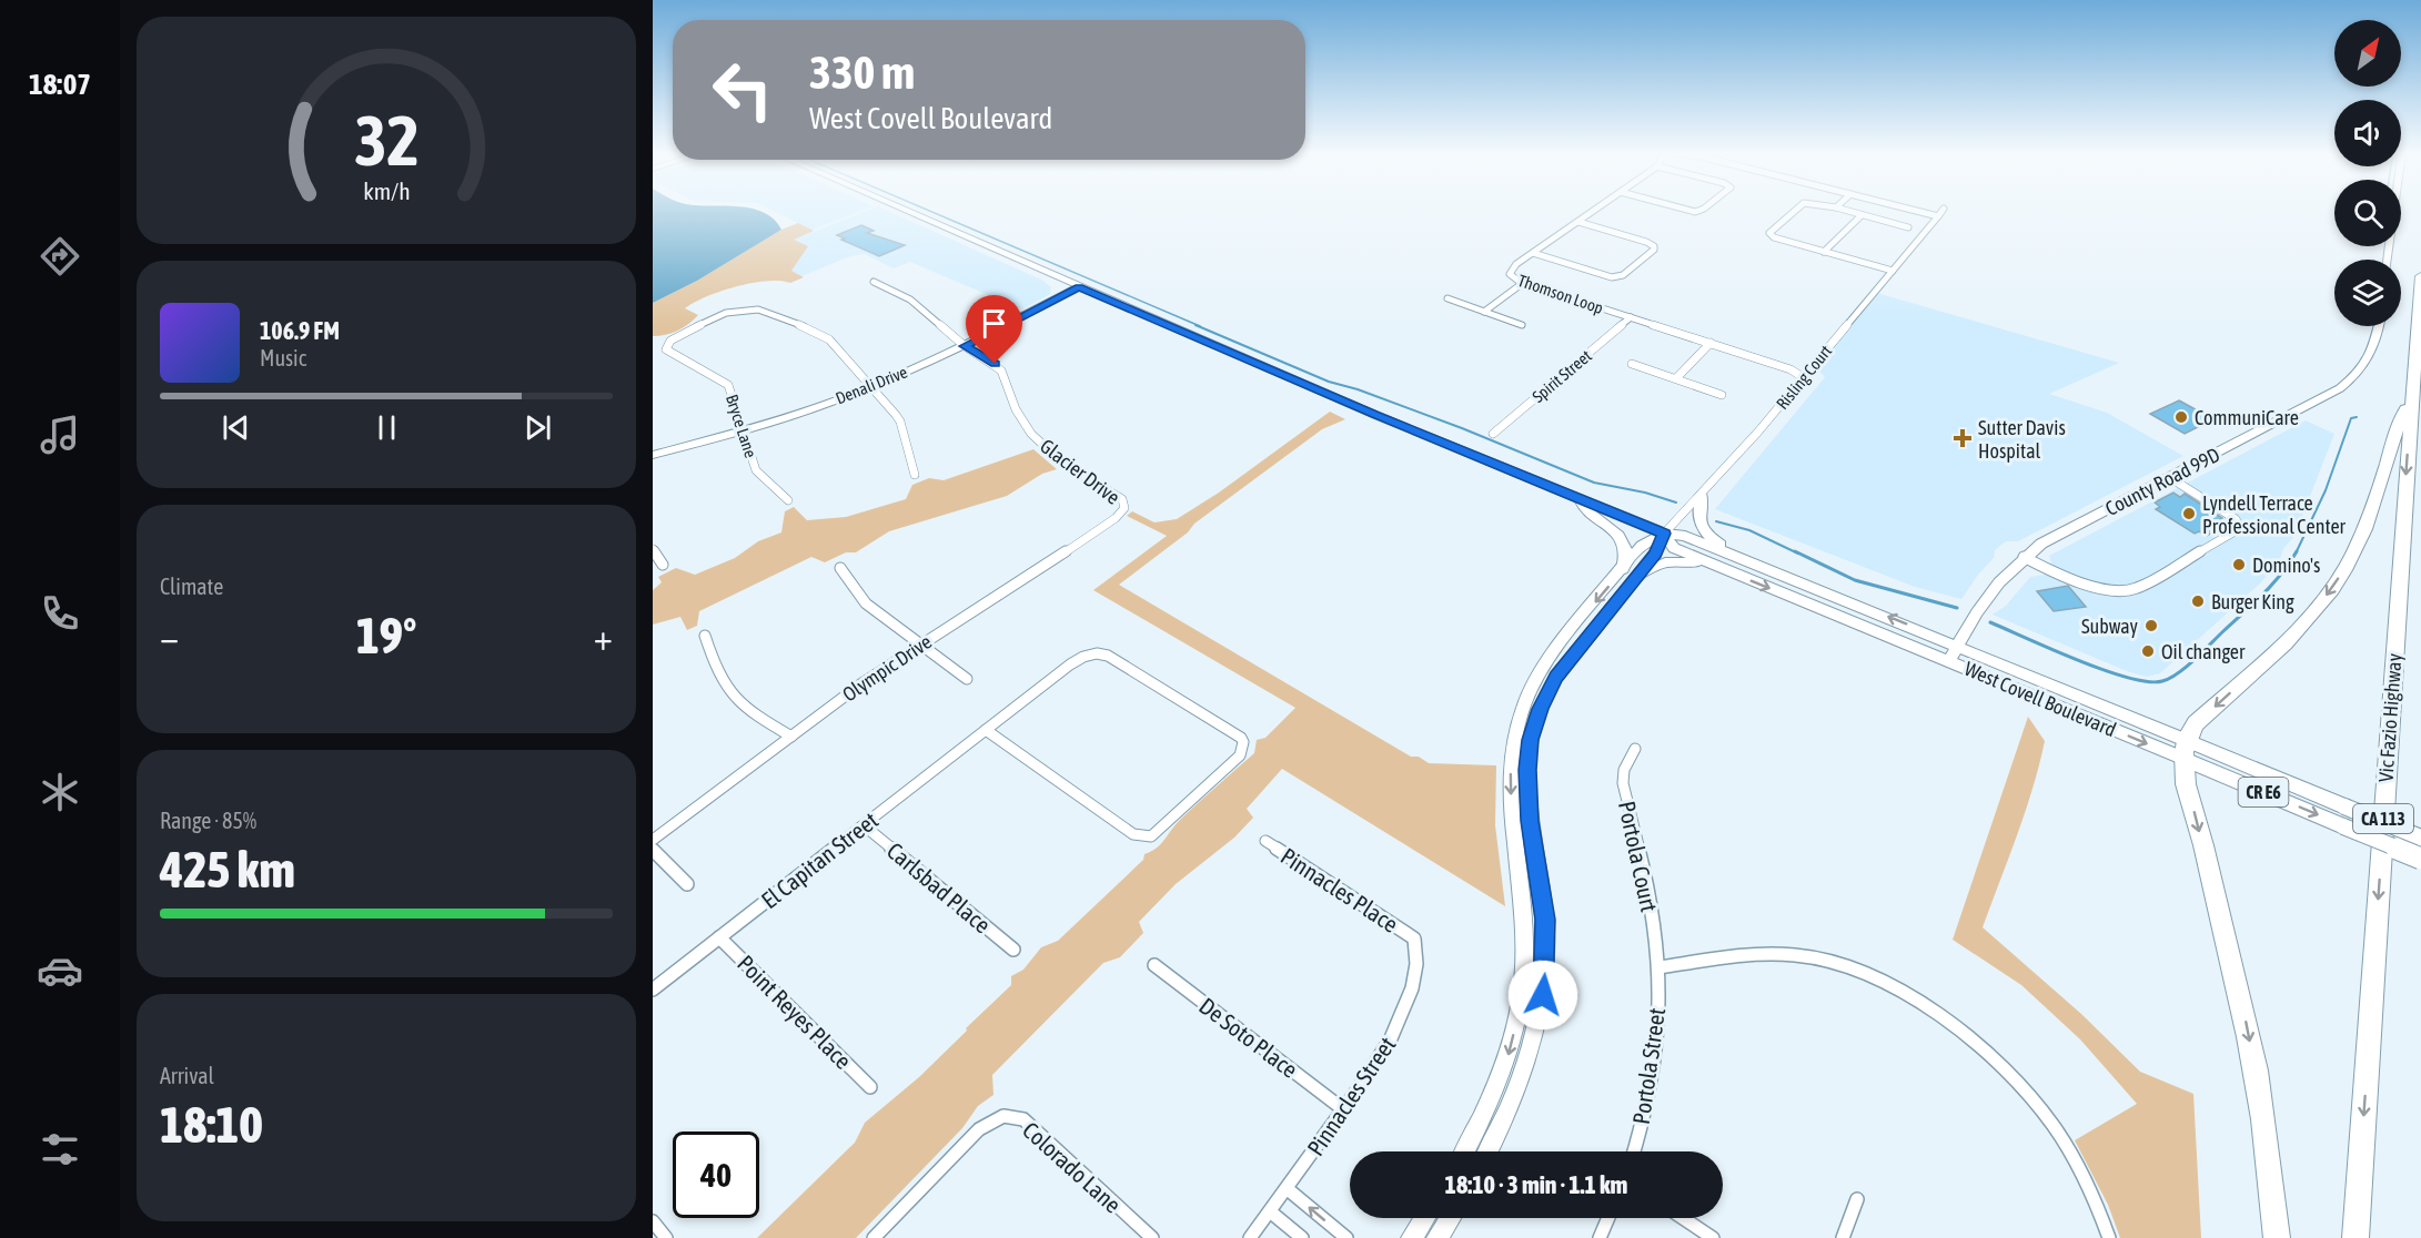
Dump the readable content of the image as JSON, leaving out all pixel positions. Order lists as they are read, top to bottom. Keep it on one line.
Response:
{"streets":{"highway":["Vic Fazio Highway","CA 113"],"main road":["West Covell Boulevard","CR E6"],"street":["Thomson Loop","Spirit Street","Risling Court","Denali Drive","Bryce Lane","Glacier Drive","County Road 99D","Olympic Drive","Portola Court","El Capitan Street","Carlsbad Place","Pinnacles Place","Point Reyes Place","De Soto Place","Portola Street","Pinnacles Street","Colorado Lane"]},"crossings":[["Thomson Loop","Spirit Street"],["Thomson Loop","Risling Court"],["Risling Court","West Covell Boulevard"],["Denali Drive","Bryce Lane"],["Denali Drive","Glacier Drive"],["Denali Drive","West Covell Boulevard"],["Glacier Drive","Olympic Drive"],["County Road 99D","West Covell Boulevard"],["Portola Court","Portola Street"],["El Capitan Street","Carlsbad Place"],["El Capitan Street","Point Reyes Place"],["Pinnacles Place","Pinnacles Street"],["De Soto Place","Pinnacles Street"]],"places":{"other":["CommuniCare","Lyndell Terrace Professional Center","Domino's","Burger King","Subway","Oil changer"],"health":["Sutter Davis Hospital"]},"north":"top right","page":{"tabs":"18:07","turn":["330 m","West Covell Boulevard"],"song":["106.9 FM","Music"],"tile":["Climate",["Range · 85%","425 km"],["Arrival","18:10"]],"heat":["−","19°","+"],"limit":"40","trip":"18:10 · 3 min · 1.1 km","gauge":["32","km/h"]}}
